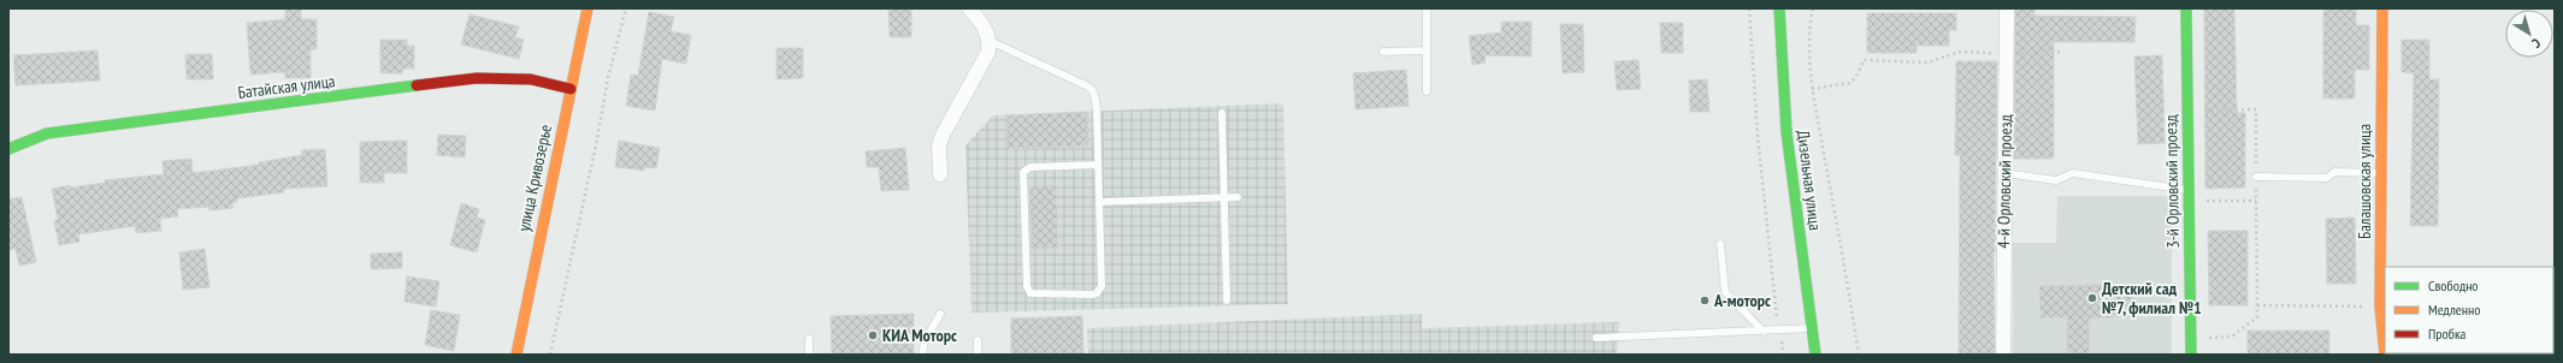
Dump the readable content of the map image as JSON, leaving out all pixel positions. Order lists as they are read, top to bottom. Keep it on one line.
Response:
{"streets":{"street":["Батайская улица","улица Кривозерье","Дизельная улица","4-й Орловский проезд","3-й Орловский проезд","Балашовская улица"]},"crossings":[["Батайская улица","улица Кривозерье"]],"places":["Детский сад №7, филиал №1","А-моторс","КИА Моторс"],"legend":["Свободно","Медленно","Пробка"],"north":"bottom right"}
